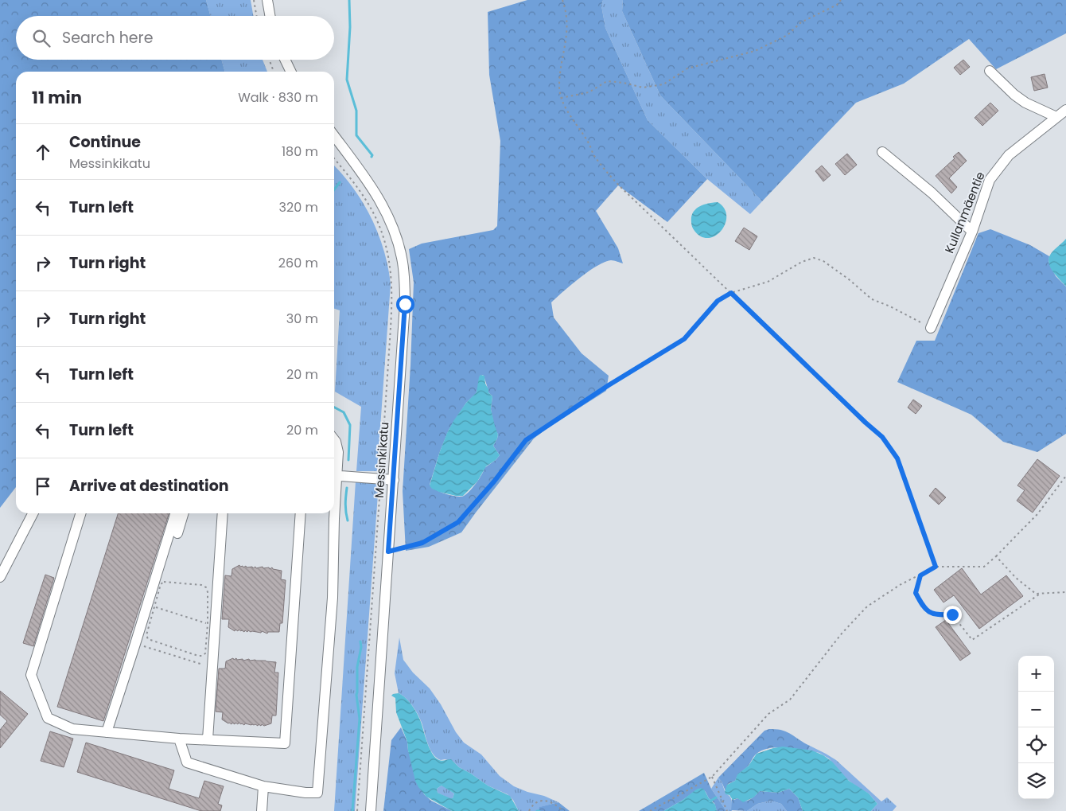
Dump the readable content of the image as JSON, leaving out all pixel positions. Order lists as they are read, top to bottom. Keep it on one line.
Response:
{"streets":{"street":["Kullanmäentie","Messinkikatu"]},"page":{"search":"Search here","heading":["11 min","Walk · 830 m"],"list":[["Continue","Messinkikatu","180 m"],["Turn left","320 m"],["Turn right","260 m"],["Turn right","30 m"],["Turn left","20 m"],["Turn left","20 m"],"Arrive at destination"],"map_buttons":["+","−"]}}
